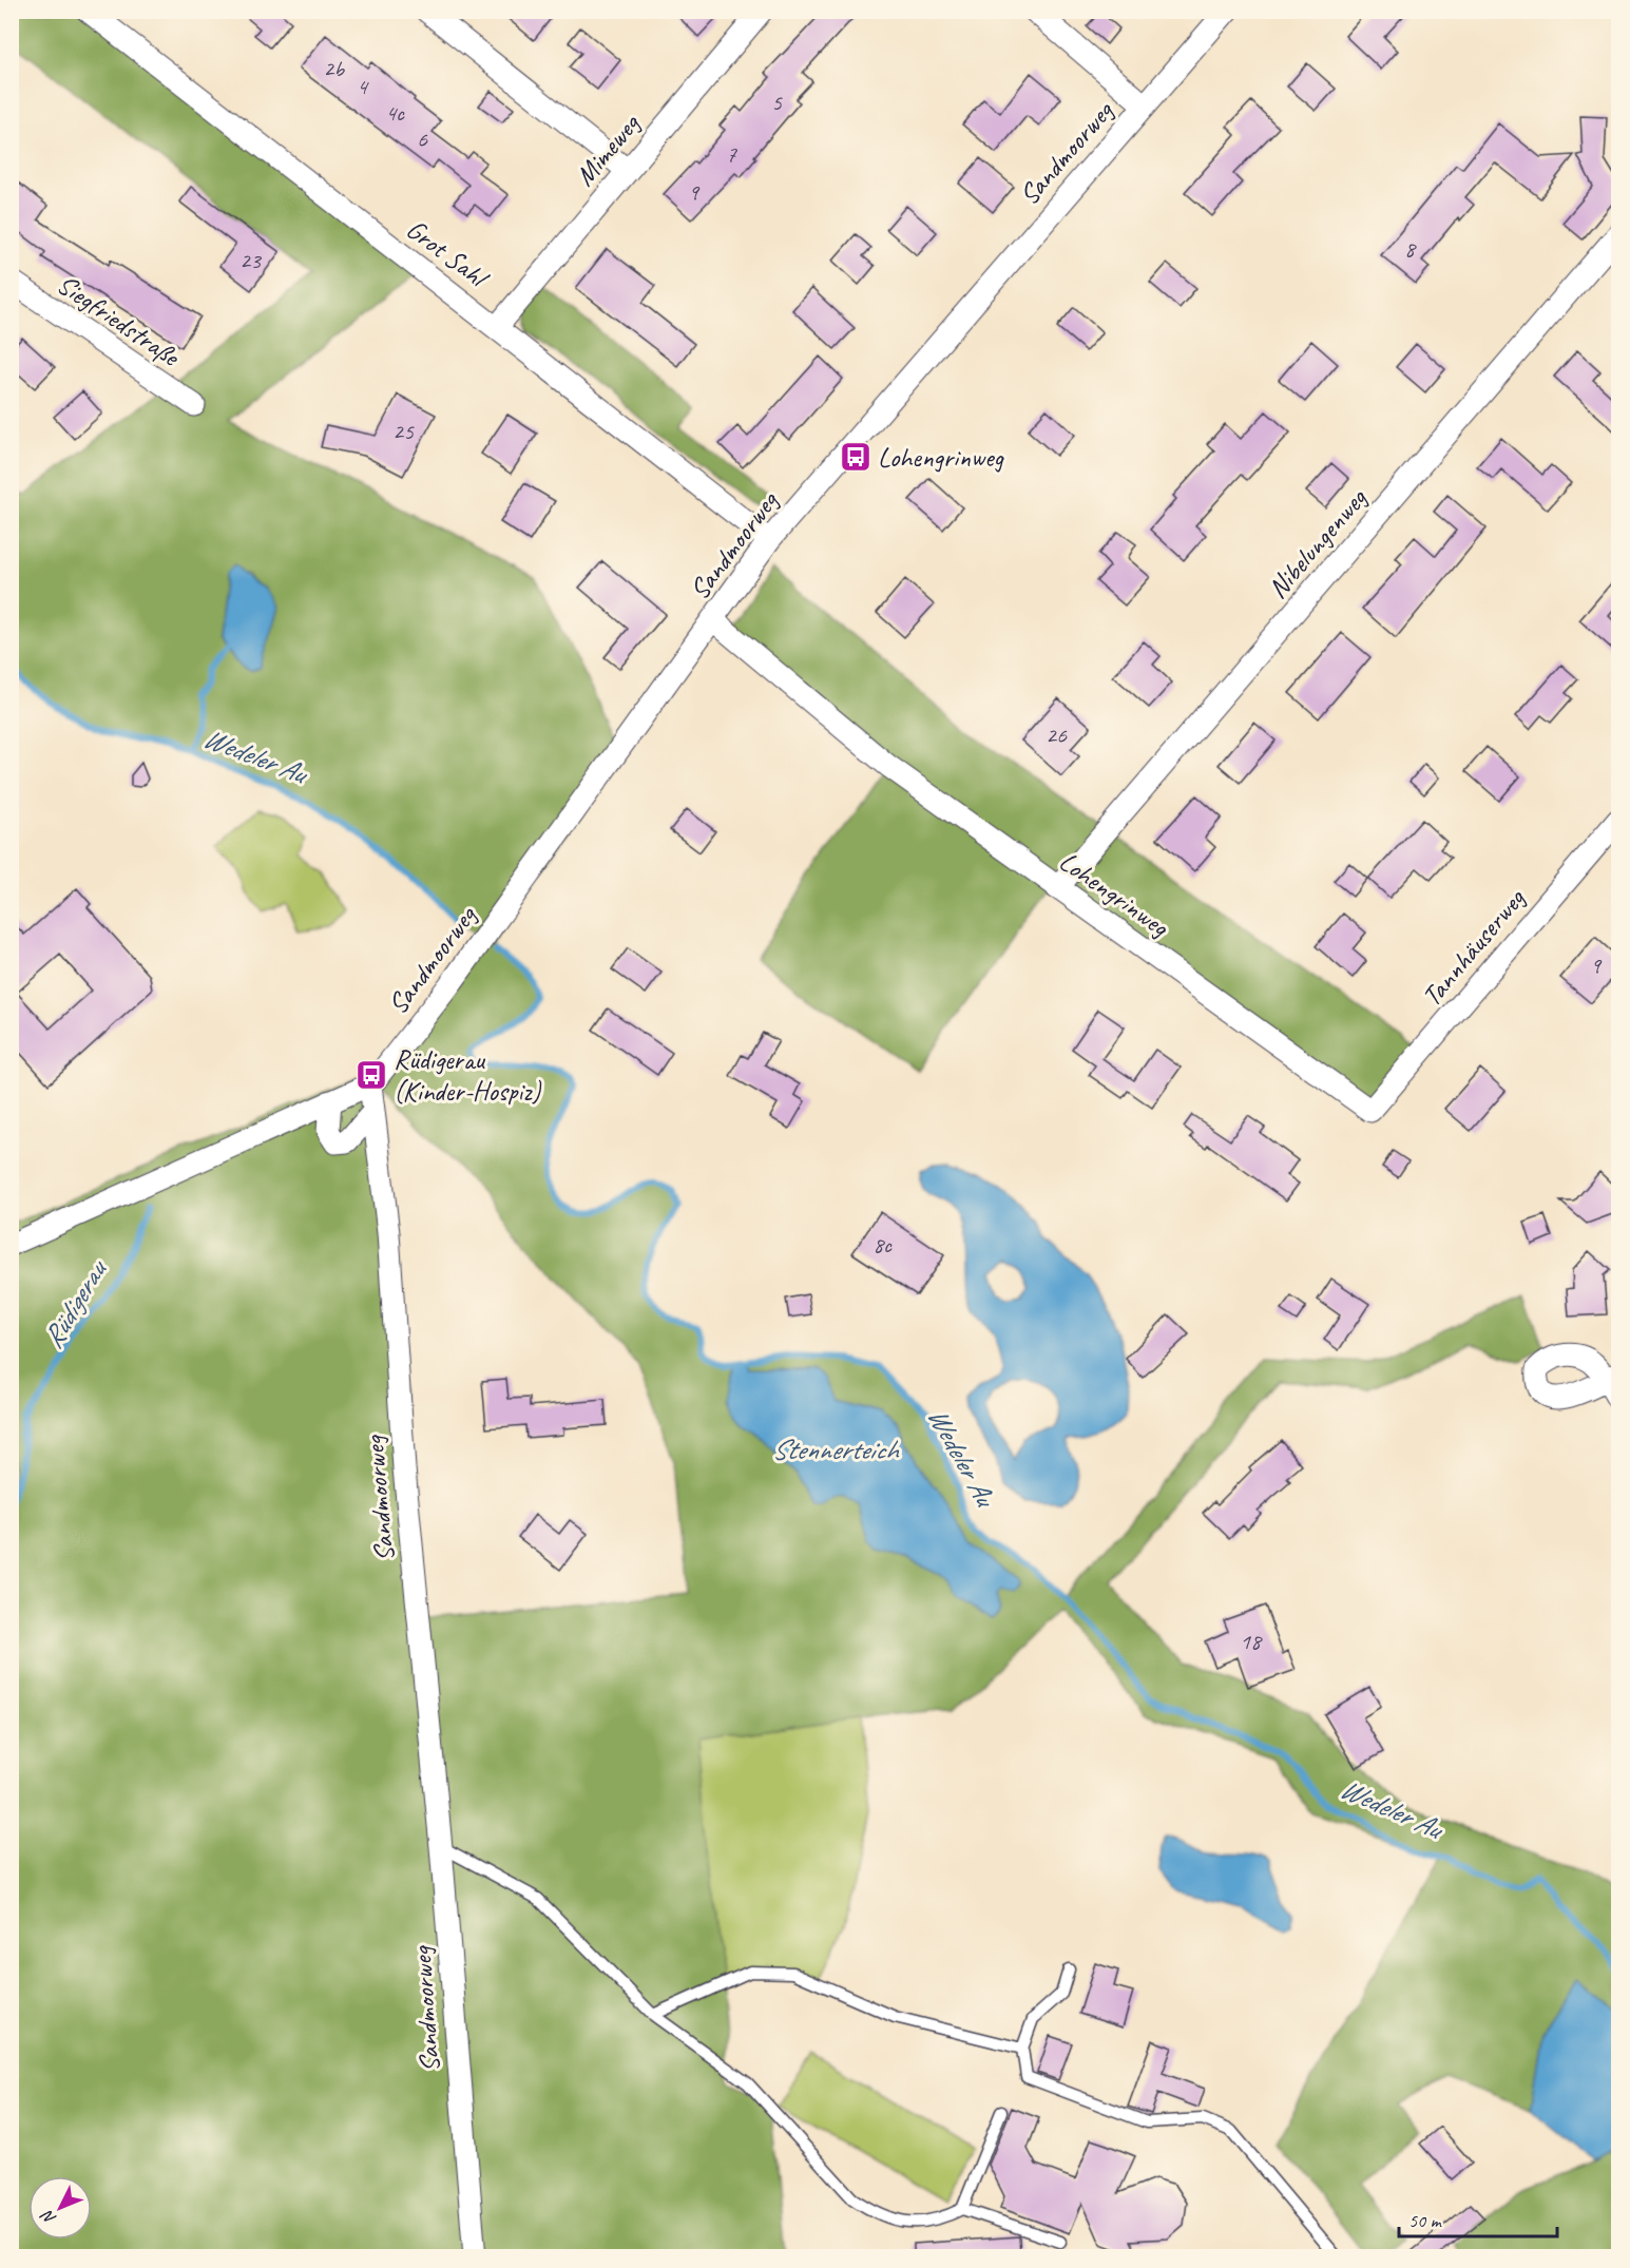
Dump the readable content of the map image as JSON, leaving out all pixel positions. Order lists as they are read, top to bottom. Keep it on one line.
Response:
{"streets":{"street":["Mimeweg","Sandmoorweg","Grot Sahl","Siegfriedstraße","Nibelungenweg","Lohengrinweg","Tannhäuserweg"]},"crossings":[["Mimeweg","Grot Sahl"],["Sandmoorweg","Grot Sahl"],["Sandmoorweg","Lohengrinweg"],["Nibelungenweg","Lohengrinweg"],["Lohengrinweg","Tannhäuserweg"]],"water":["Wedeler Au","Rüdigerau","Stennerteich"],"places":{"bus stop":["Lohengrinweg","Rüdigerau (Kinder-Hospiz)"]},"house_numbers":["2b","4","5","4c","6","7","9","8","23","25","26","9","8c","18"],"scale_bar":"50 m","north":"bottom left"}
